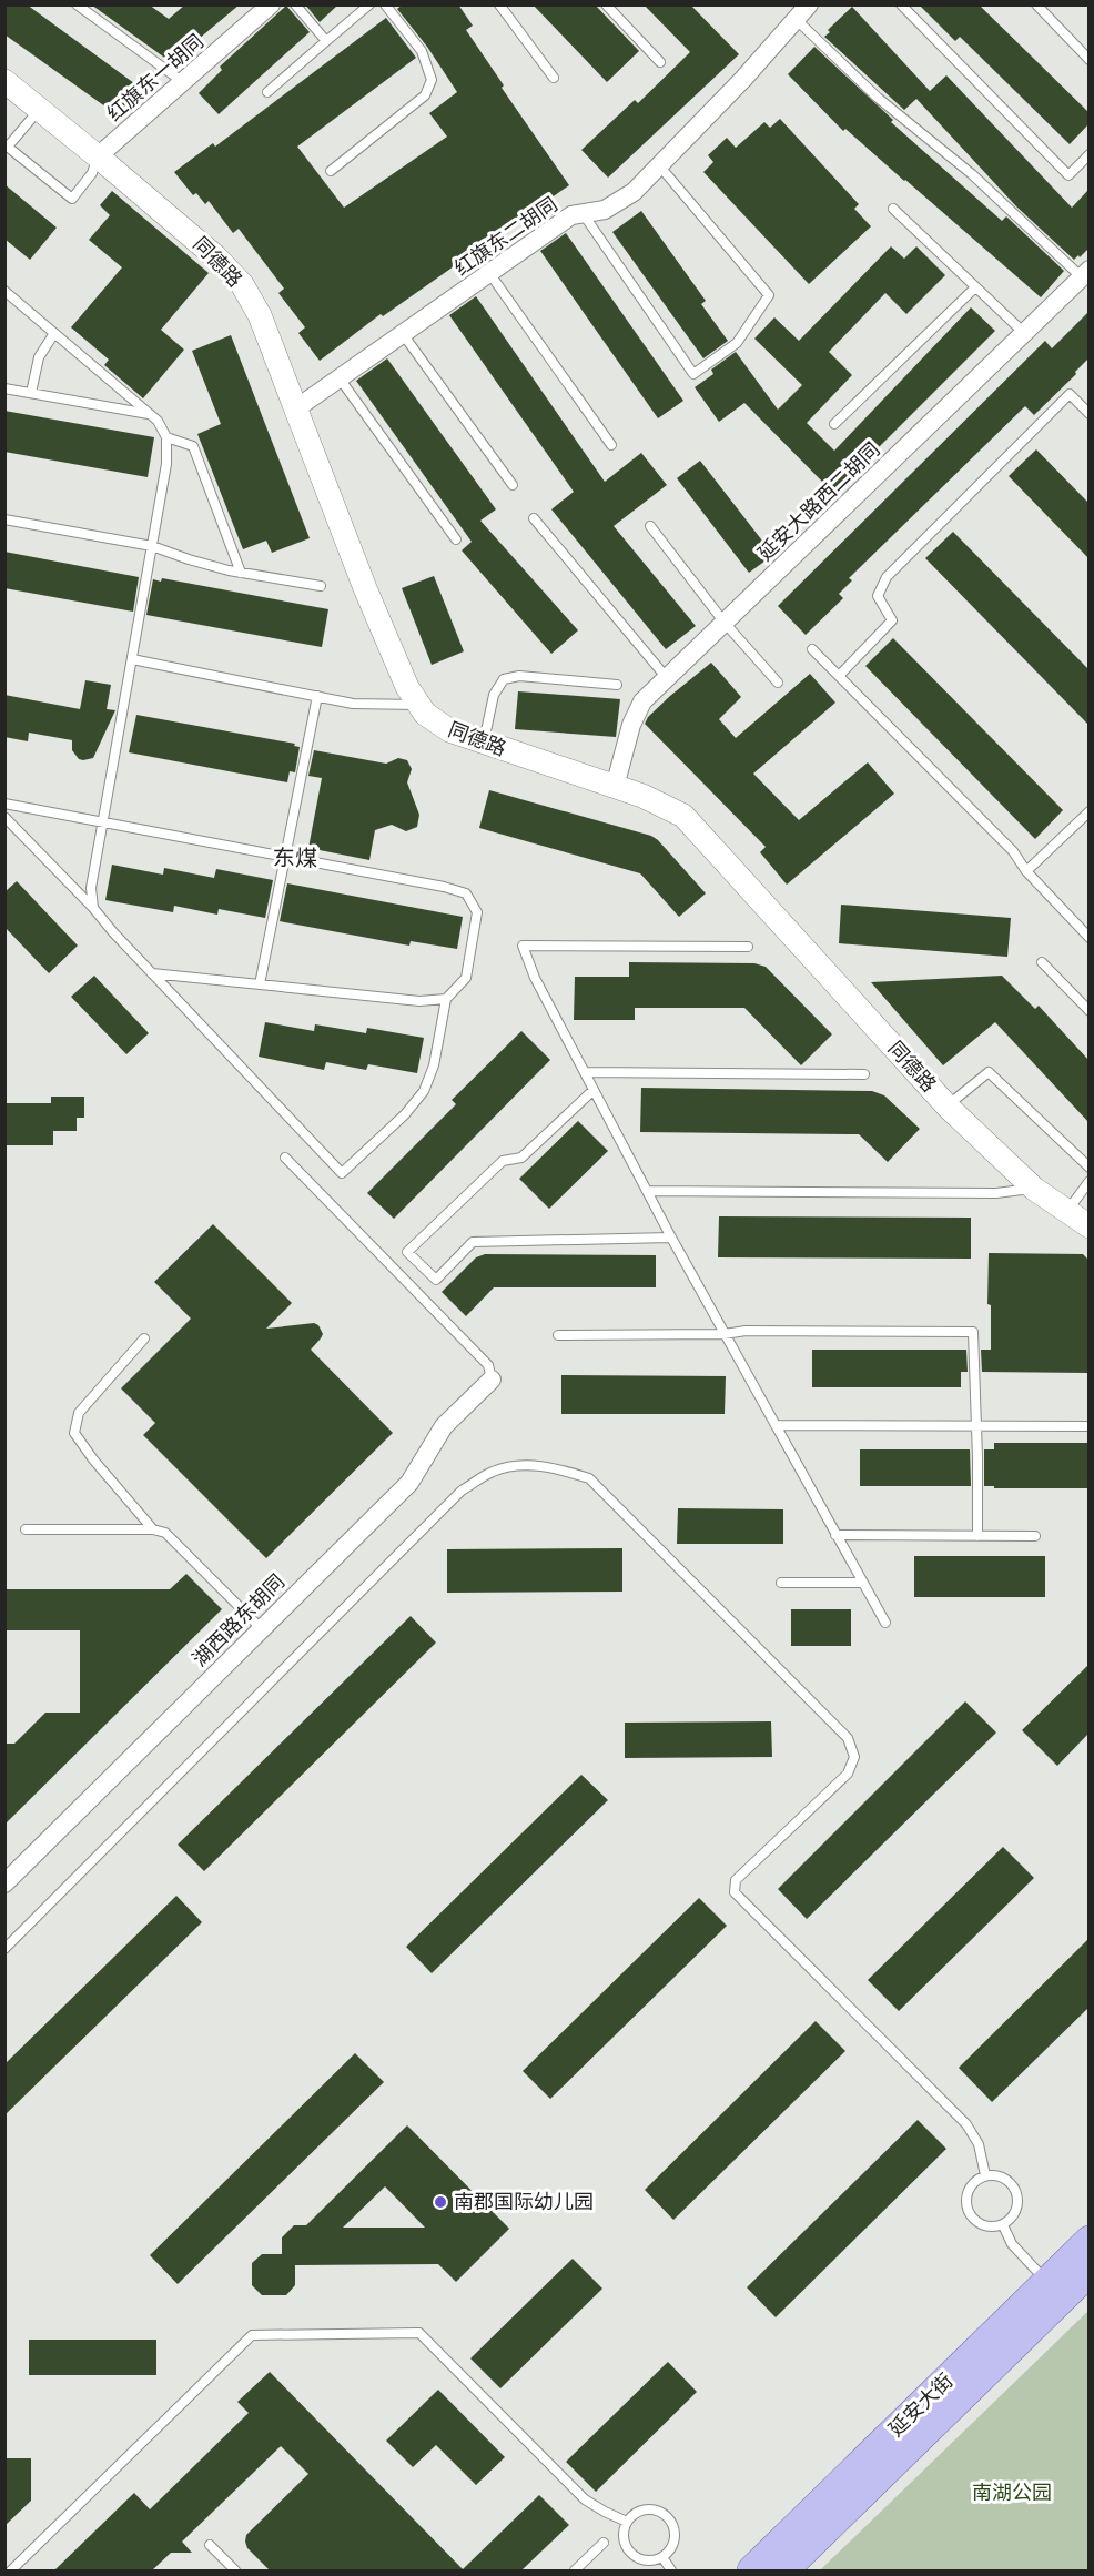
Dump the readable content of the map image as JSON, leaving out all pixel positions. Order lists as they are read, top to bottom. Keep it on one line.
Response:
{"streets":{"main road":["延安大街"],"street":["红旗东一胡同","红旗东二胡同","同德路","延安大路西二胡同","湖西路东胡同"]},"crossings":[["红旗东一胡同","同德路"],["红旗东二胡同","同德路"],["同德路","延安大路西二胡同"]],"districts":["东煤"],"parks":["南湖公园"],"places":["南郡国际幼儿园"]}
